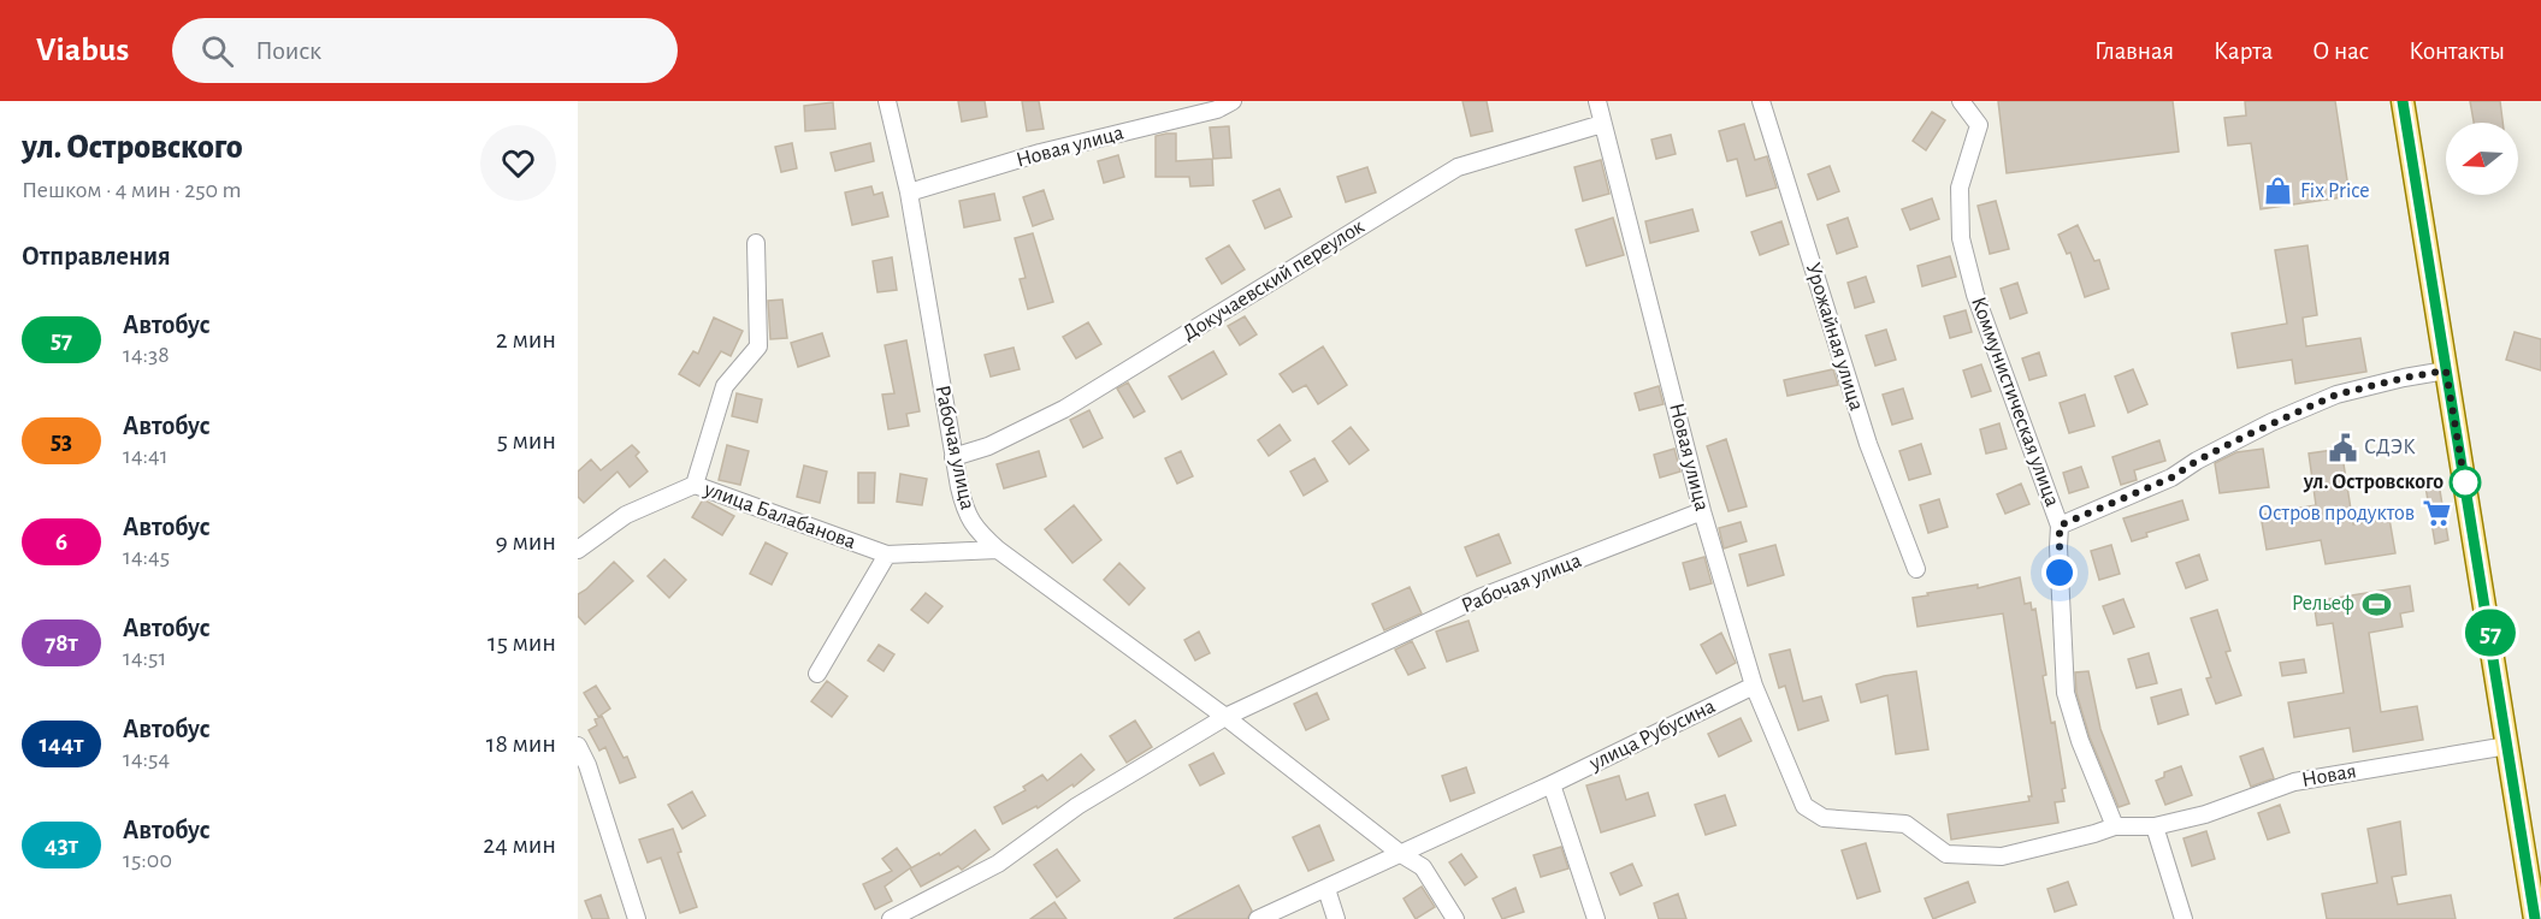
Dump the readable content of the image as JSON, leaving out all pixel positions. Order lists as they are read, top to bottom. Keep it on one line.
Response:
{"streets":{"street":["Новая улица","Докучаевский переулок","Урожайная улица","Коммунистическая улица","Рабочая улица","улица Балабанова","улица Рубусина","Новая"]},"crossings":[["Новая улица","Докучаевский переулок"],["Новая улица","Коммунистическая улица"],["Новая улица","Рабочая улица"],["Новая улица","улица Рубусина"],["Докучаевский переулок","Рабочая улица"],["Рабочая улица","улица Балабанова"],["Рабочая улица","улица Рубусина"]],"places":{"shop":["Fix Price"],"public building":["СДЭК"],"other":["ул. Островского"],"supermarket":["Остров продуктов"],"sports":["Рельеф"]},"lines":["bus line 57"],"north":"left","page":{"header":"Viabus","search":"Поиск","nav":["Главная","Карта","О нас","Контакты"],"heading":[["ул. Островского","Пешком · 4 мин · 250 m"],"Отправления"],"on_map":"57","list":[{"mark":"57","name":"Автобус","note":"14:38","value":"2 мин"},{"mark":"53","name":"Автобус","note":"14:41","value":"5 мин"},{"mark":"6","name":"Автобус","note":"14:45","value":"9 мин"},{"mark":"78т","name":"Автобус","note":"14:51","value":"15 мин"},{"mark":"144т","name":"Автобус","note":"14:54","value":"18 мин"},{"mark":"43т","name":"Автобус","note":"15:00","value":"24 мин"}]}}
